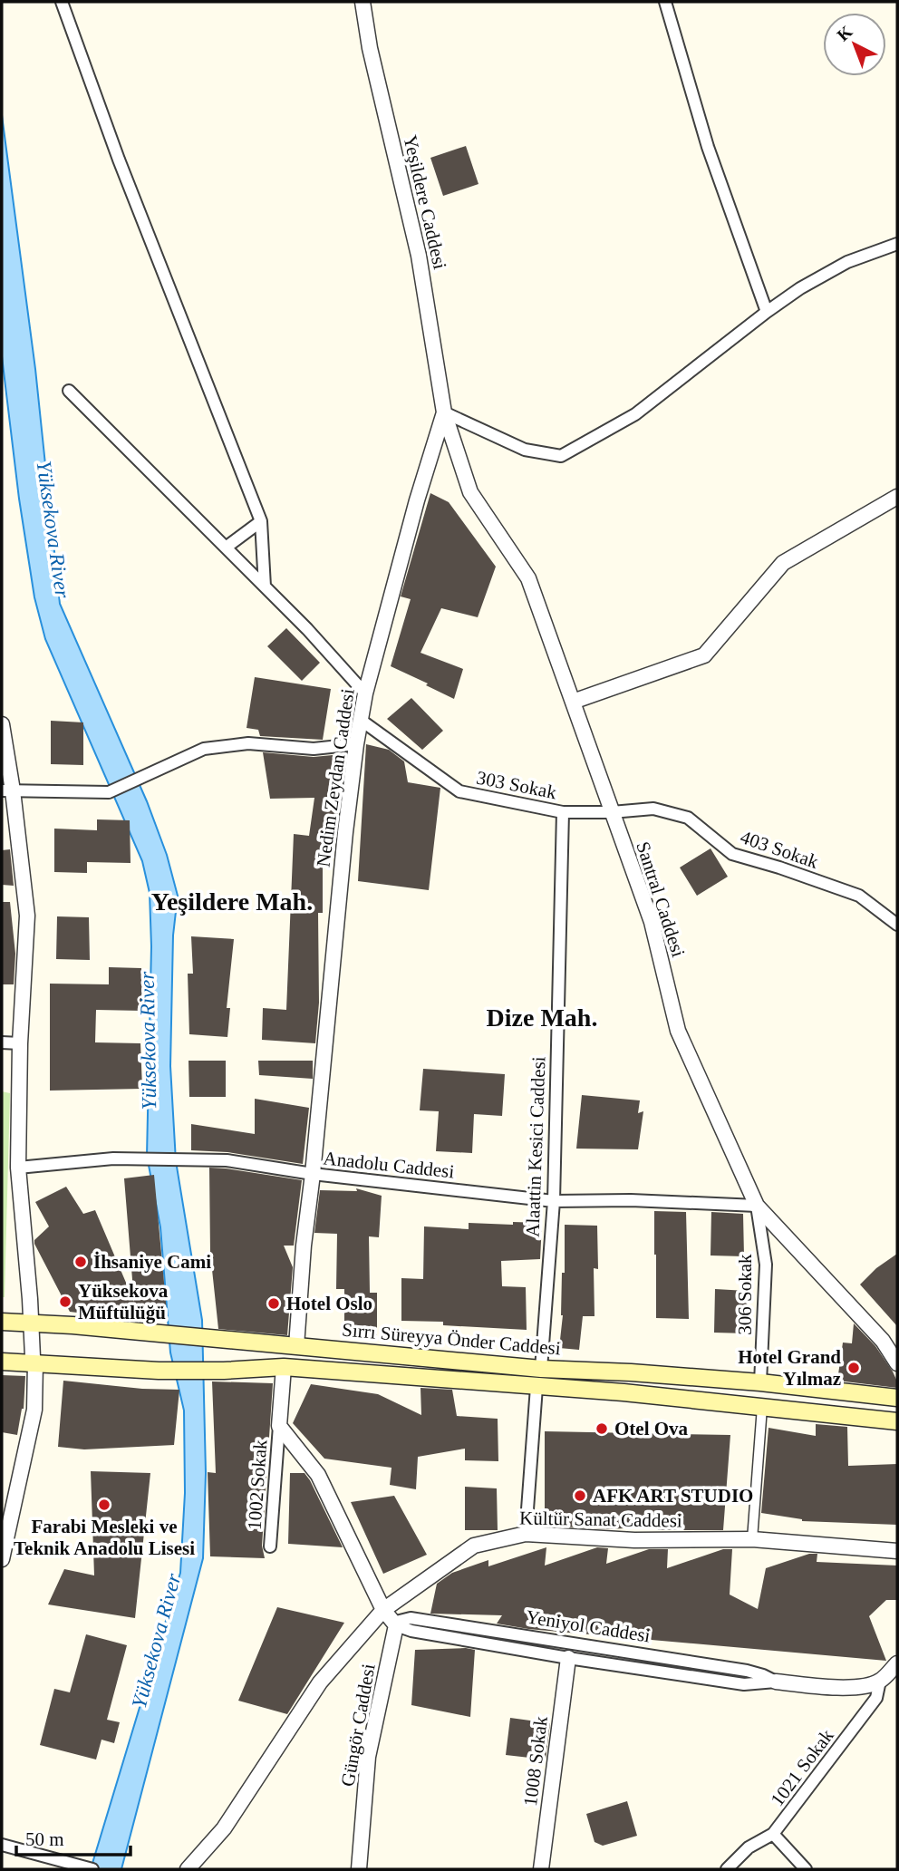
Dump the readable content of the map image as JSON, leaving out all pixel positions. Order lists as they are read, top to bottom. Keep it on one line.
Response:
{"streets":{"main road":["Sırrı Süreyya Önder Caddesi"],"street":["Yeşildere Caddesi","Nedim Zeydan Caddesi","303 Sokak","403 Sokak","Santral Caddesi","Alaattin Kesici Caddesi","Anadolu Caddesi","306 Sokak","1002 Sokak","Kültür Sanat Caddesi","Yeniyol Caddesi","Güngör Caddesi","1008 Sokak","1021 Sokak"]},"crossings":[["Yeşildere Caddesi","Nedim Zeydan Caddesi"],["Yeşildere Caddesi","Santral Caddesi"],["Nedim Zeydan Caddesi","303 Sokak"],["Nedim Zeydan Caddesi","Santral Caddesi"],["Nedim Zeydan Caddesi","Anadolu Caddesi"],["Nedim Zeydan Caddesi","Sırrı Süreyya Önder Caddesi"],["303 Sokak","403 Sokak"],["303 Sokak","Santral Caddesi"],["303 Sokak","Alaattin Kesici Caddesi"],["403 Sokak","Santral Caddesi"],["Santral Caddesi","Anadolu Caddesi"],["Santral Caddesi","306 Sokak"],["Alaattin Kesici Caddesi","Anadolu Caddesi"],["Alaattin Kesici Caddesi","Sırrı Süreyya Önder Caddesi"],["Anadolu Caddesi","306 Sokak"],["306 Sokak","Sırrı Süreyya Önder Caddesi"],["Yeniyol Caddesi","Güngör Caddesi"],["Yeniyol Caddesi","1008 Sokak"],["Yeniyol Caddesi","1021 Sokak"]],"districts":["Yeşildere Mah.","Dize Mah."],"water":["Yüksekova River"],"places":["İhsaniye Cami","Yüksekova Müftülüğü","Hotel Oslo","Hotel Grand Yılmaz","Otel Ova","AFK ART STUDIO","Farabi Mesleki ve Teknik Anadolu Lisesi"],"scale_bar":"50 m","north":"top left"}
